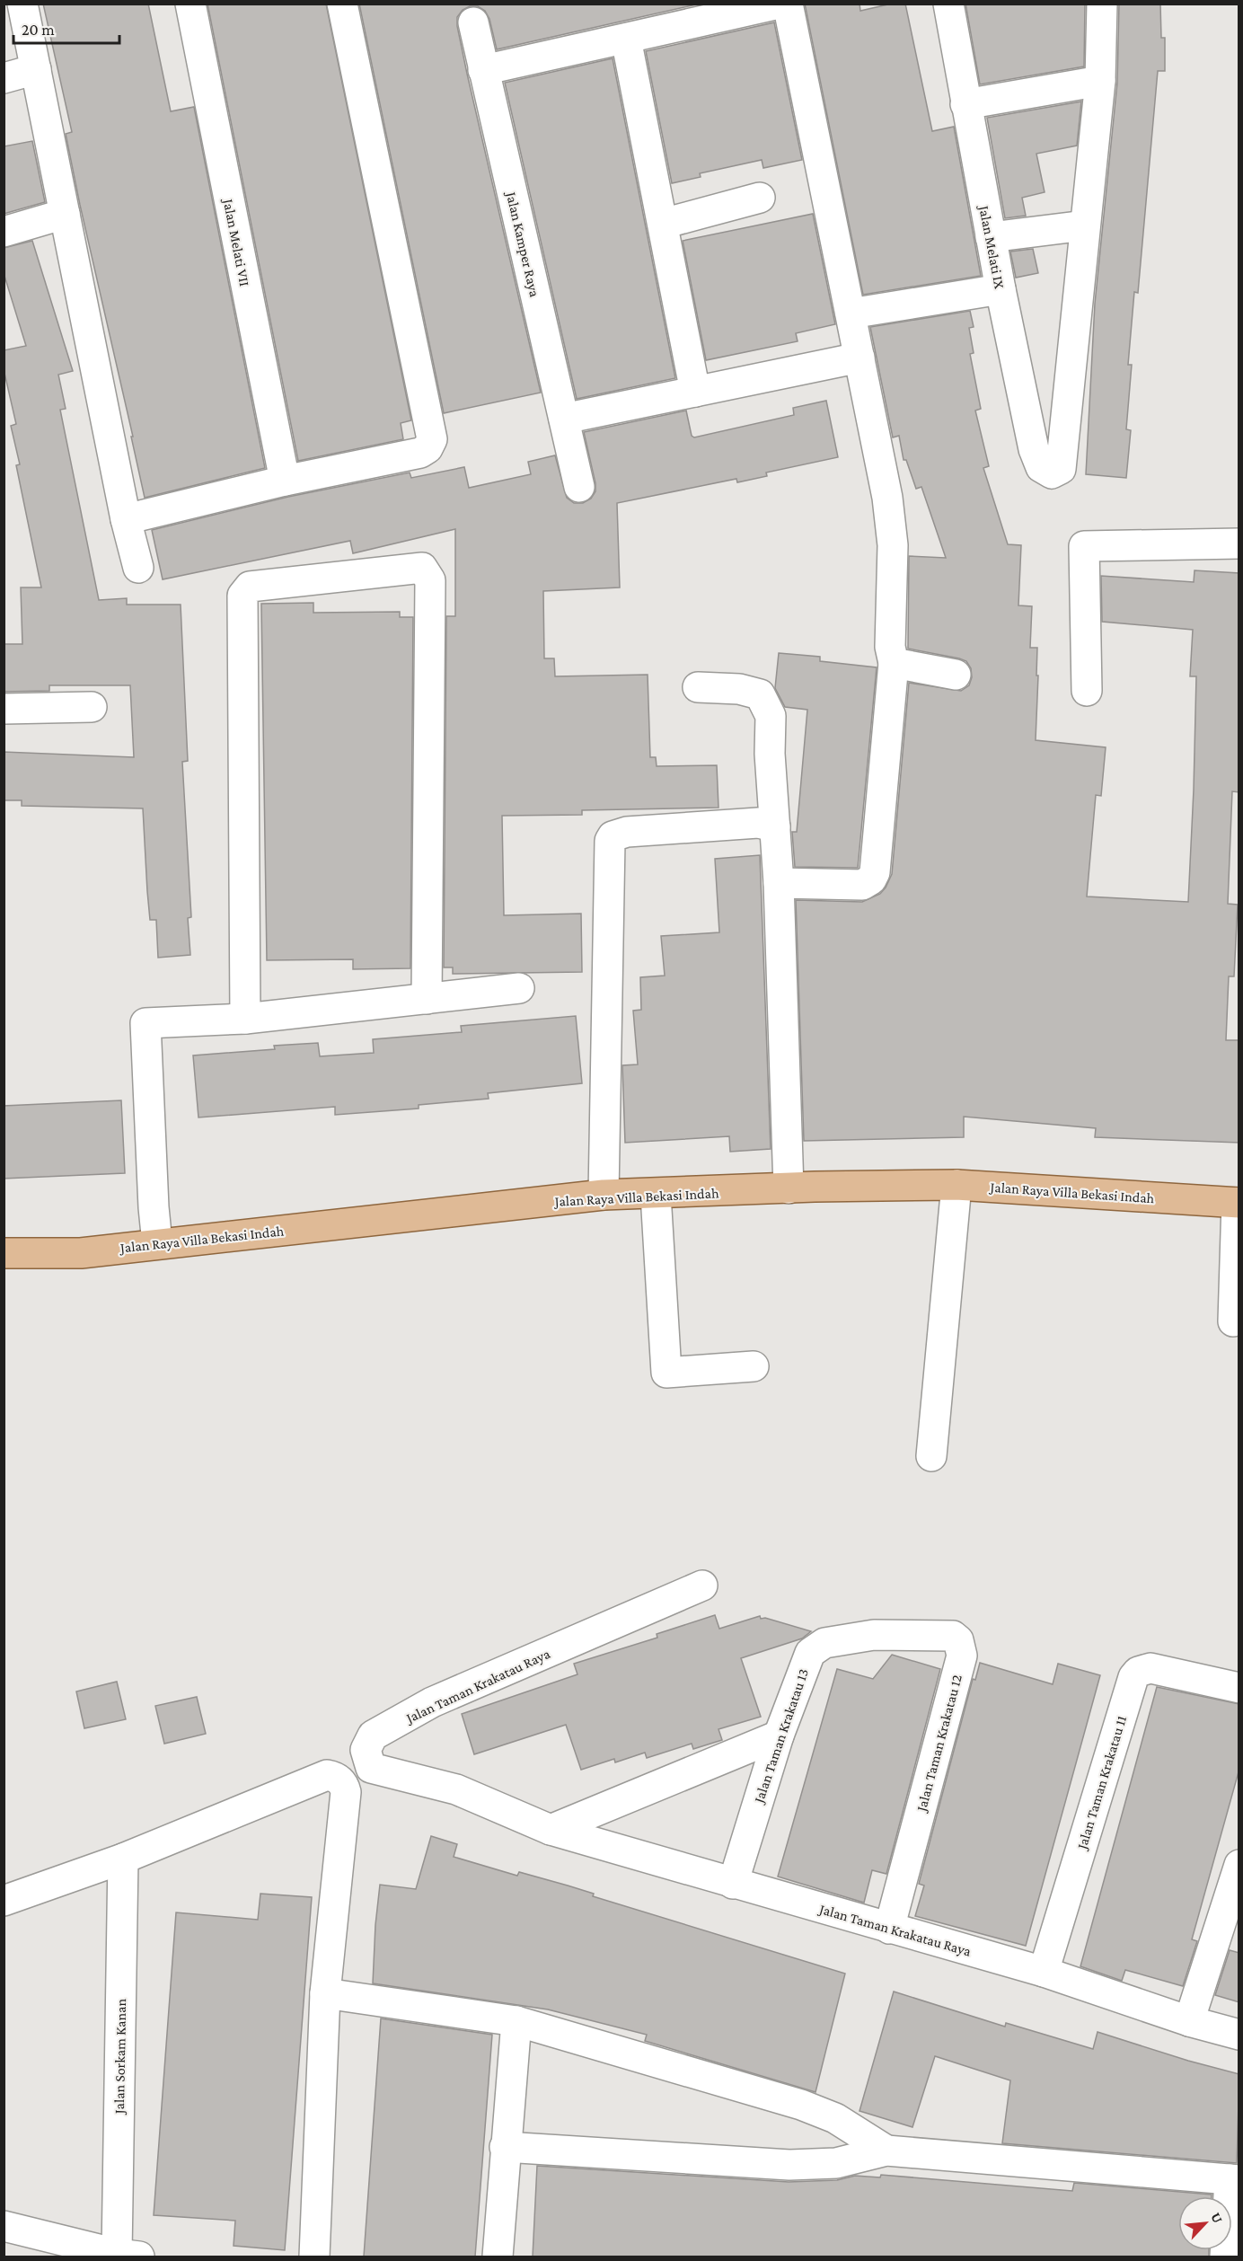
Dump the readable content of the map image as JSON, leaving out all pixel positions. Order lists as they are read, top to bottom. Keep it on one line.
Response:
{"streets":{"main road":["Jalan Raya Villa Bekasi Indah"],"street":["Jalan Melati VII","Jalan Kamper Raya","Jalan Melati IX","Jalan Taman Krakatau Raya","Jalan Taman Krakatau 13","Jalan Taman Krakatau 12","Jalan Taman Krakatau 11","Jalan Sorkam Kanan"]},"crossings":[["Jalan Taman Krakatau Raya","Jalan Taman Krakatau 13"],["Jalan Taman Krakatau Raya","Jalan Taman Krakatau 12"],["Jalan Taman Krakatau Raya","Jalan Taman Krakatau 11"],["Jalan Taman Krakatau 13","Jalan Taman Krakatau 12"]],"scale_bar":"20 m","north":"top right"}
